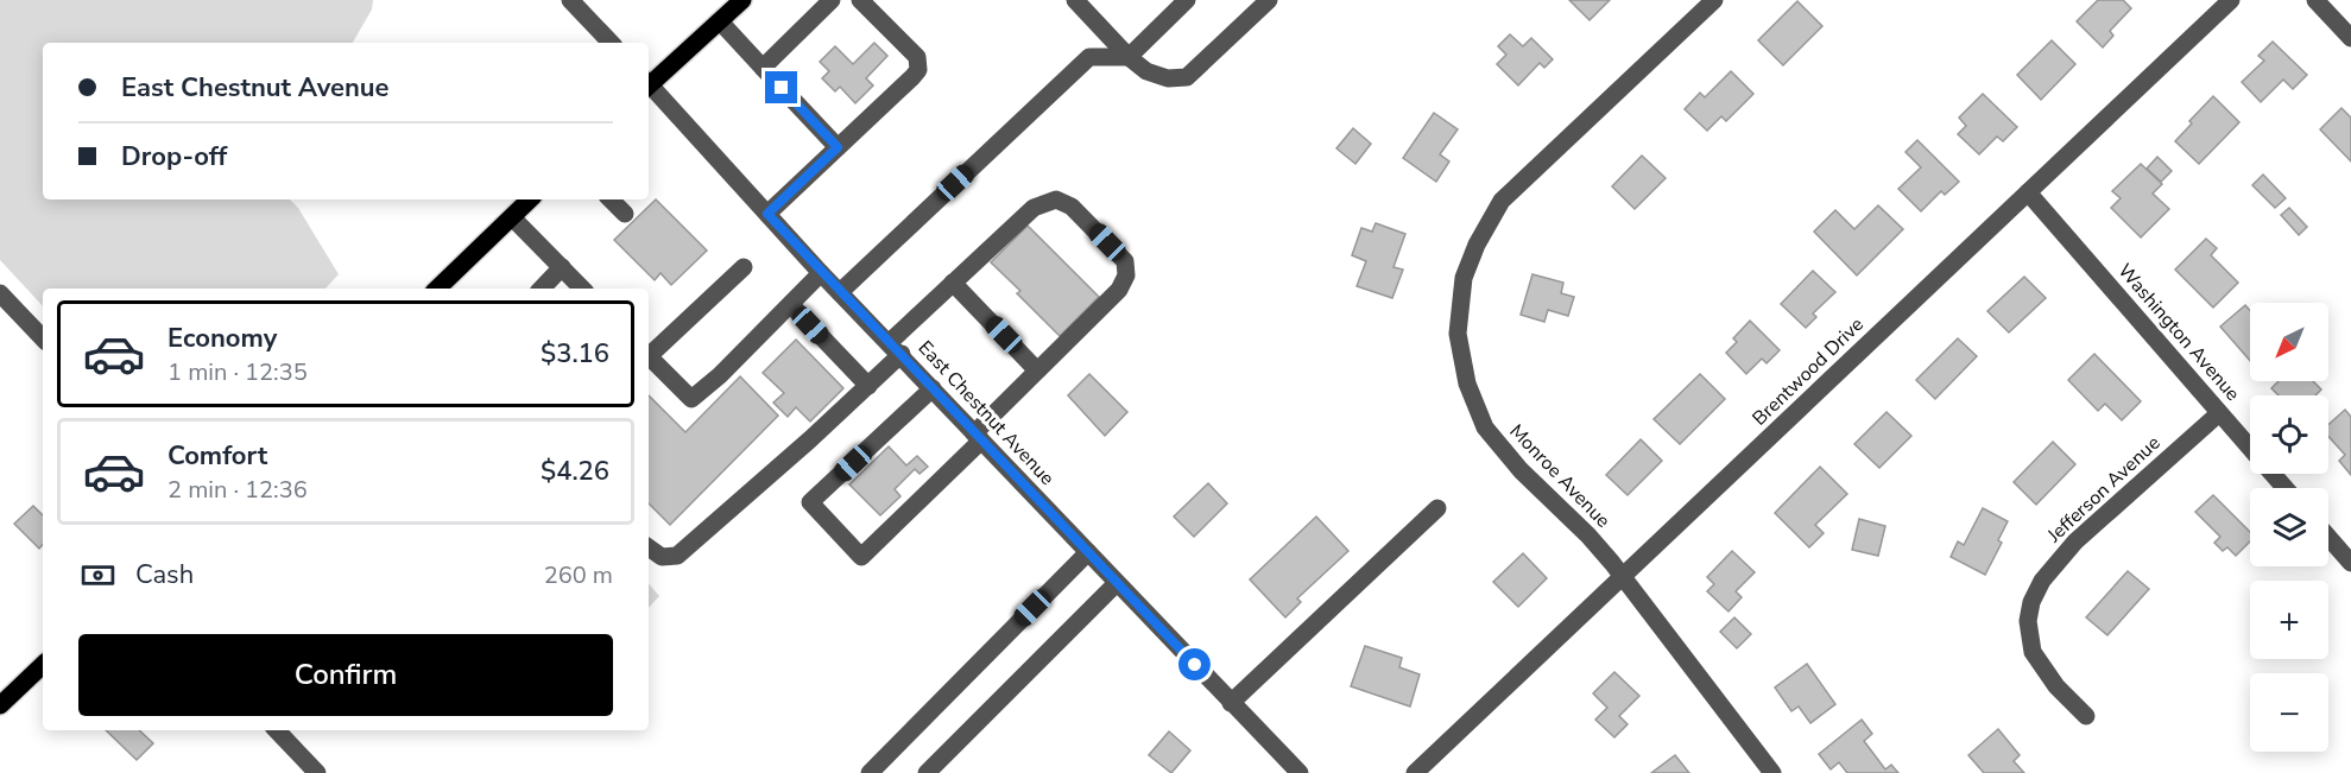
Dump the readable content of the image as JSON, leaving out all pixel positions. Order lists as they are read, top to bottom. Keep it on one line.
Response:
{"streets":{"street":["Washington Avenue","Brentwood Drive","East Chestnut Avenue","Monroe Avenue","Jefferson Avenue"]},"crossings":[["Washington Avenue","Brentwood Drive"],["Washington Avenue","Jefferson Avenue"],["Brentwood Drive","Monroe Avenue"]],"north":"bottom left","page":{"banner":["East Chestnut Avenue","Drop-off"],"list":[{"name":"Economy","note":"1 min · 12:35","value":"$3.16"},{"name":"Comfort","note":"2 min · 12:36","value":"$4.26"}],"map_buttons":["+","−"],"pay":["Cash","260 m"],"buttons":"Confirm"}}
